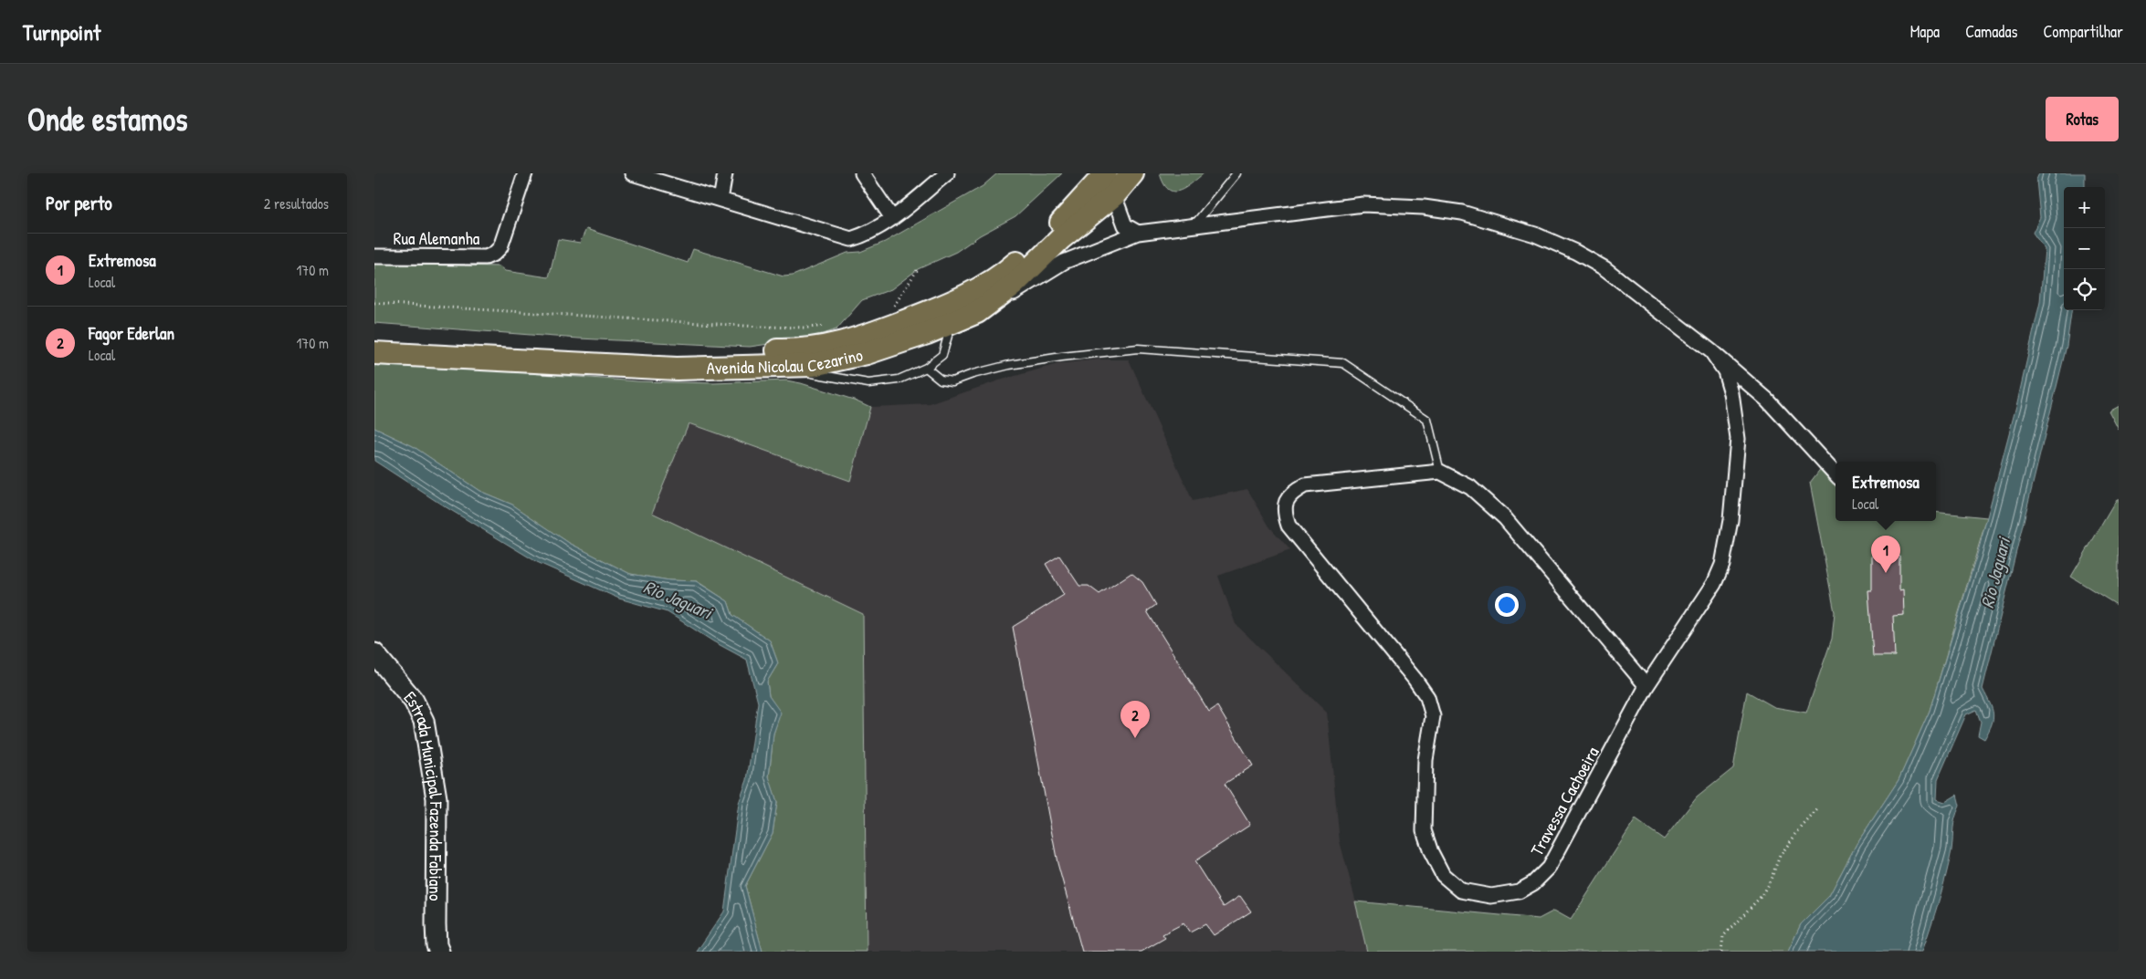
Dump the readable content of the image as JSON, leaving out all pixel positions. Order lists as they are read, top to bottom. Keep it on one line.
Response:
{"streets":{"main road":["Avenida Nicolau Cezarino","Estrada Municipal Fazenda Fabiano"],"street":["Rua Alemanha","Travessa Cachoeira"]},"water":["Rio Jaguari"],"page":{"header":"Turnpoint","nav":["Mapa","Camadas","Compartilhar"],"buttons":"Rotas","title":"Onde estamos","heading":["Por perto","2 resultados"],"map_buttons":["+","−"],"list":[{"mark":"1","name":"Extremosa","note":"Local","value":"170 m"},{"mark":"2","name":"Fagor Ederlan","note":"Local","value":"170 m"}],"popup":["Extremosa","Local"],"pins":["1","2"]}}
